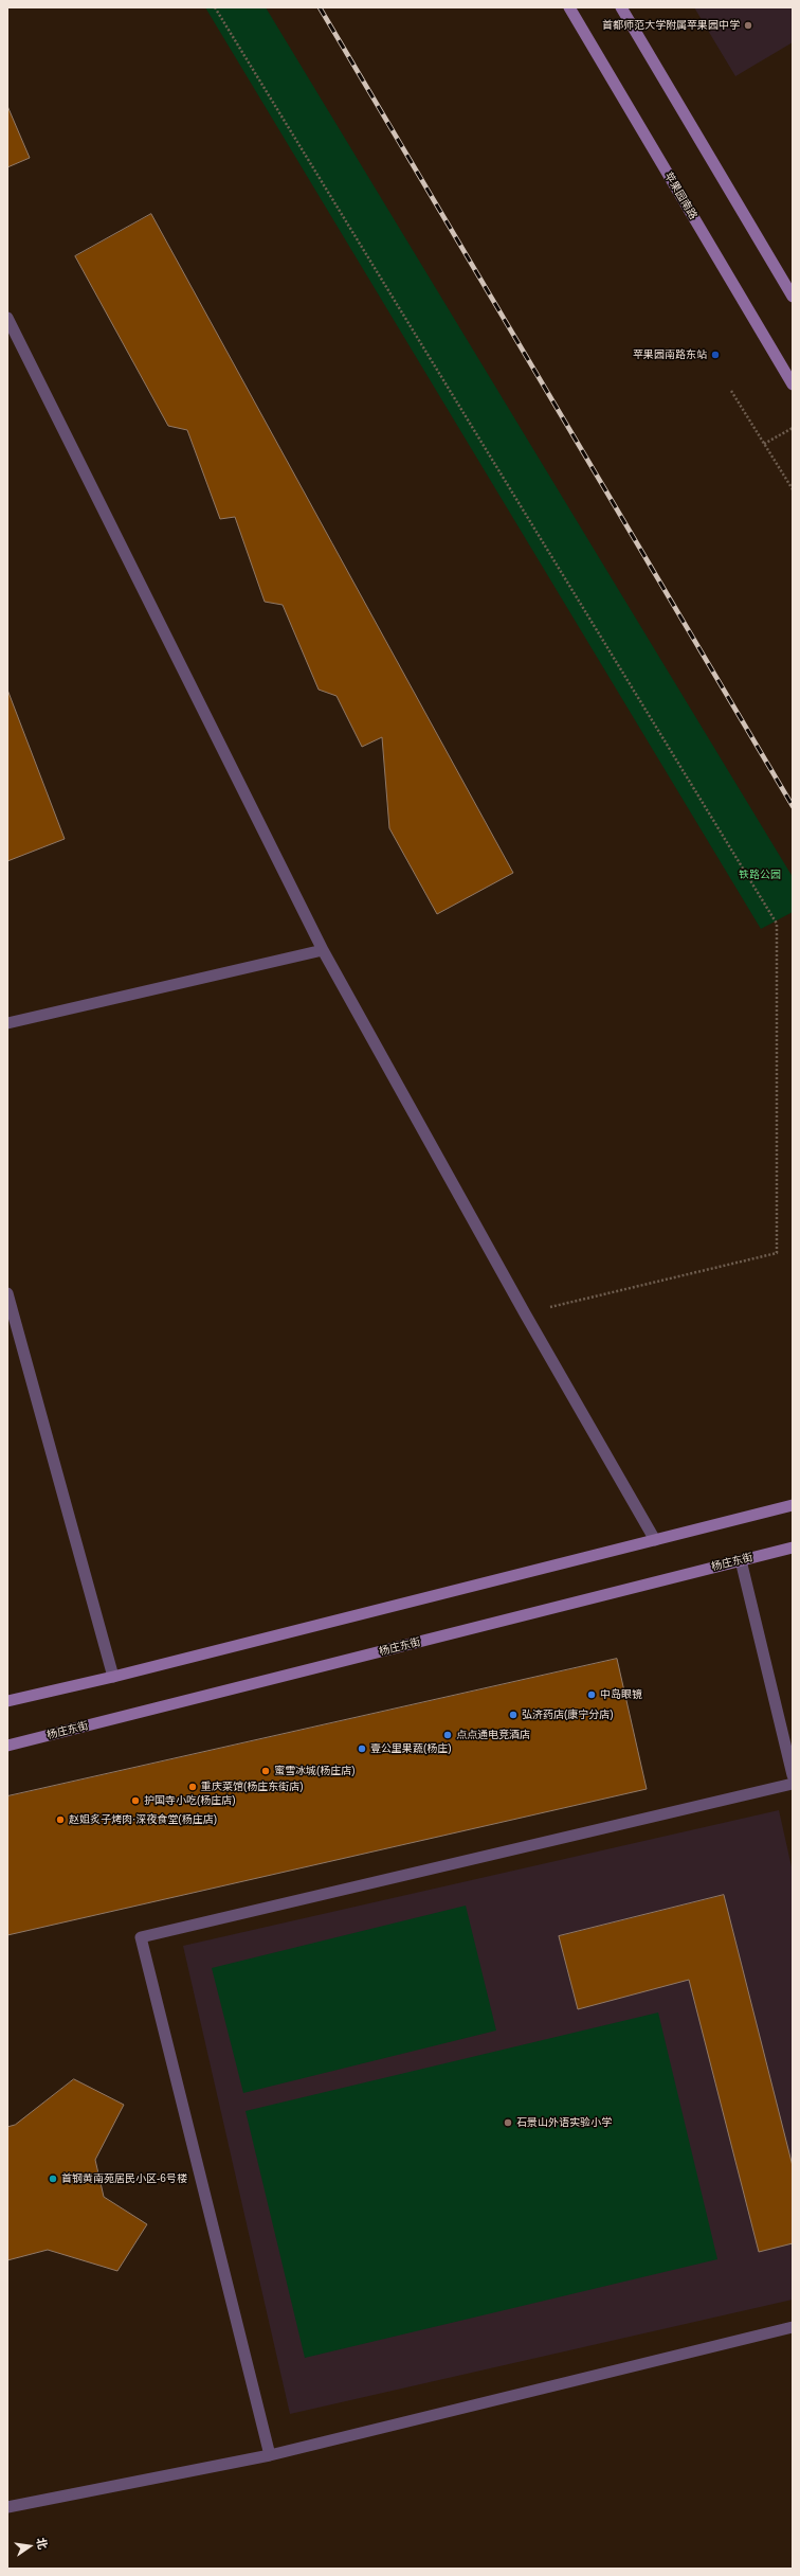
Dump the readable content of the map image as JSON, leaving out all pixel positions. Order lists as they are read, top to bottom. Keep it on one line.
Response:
{"streets":{"main road":["苹果园南路","杨庄东街"]},"parks":["铁路公园"],"places":["首都师范大学附属苹果园中学","苹果园南路东站","中岛眼镜","弘济药店(康宁分店)","点点通电竞酒店","壹公里果蔬(杨庄)","蜜雪冰城(杨庄店)","重庆菜馆(杨庄东街店)","护国寺小吃(杨庄店)","赵姐炙子烤肉·深夜食堂(杨庄店)","石景山外语实验小学","首钢黄南苑居民小区-6号楼"],"north":"right"}
